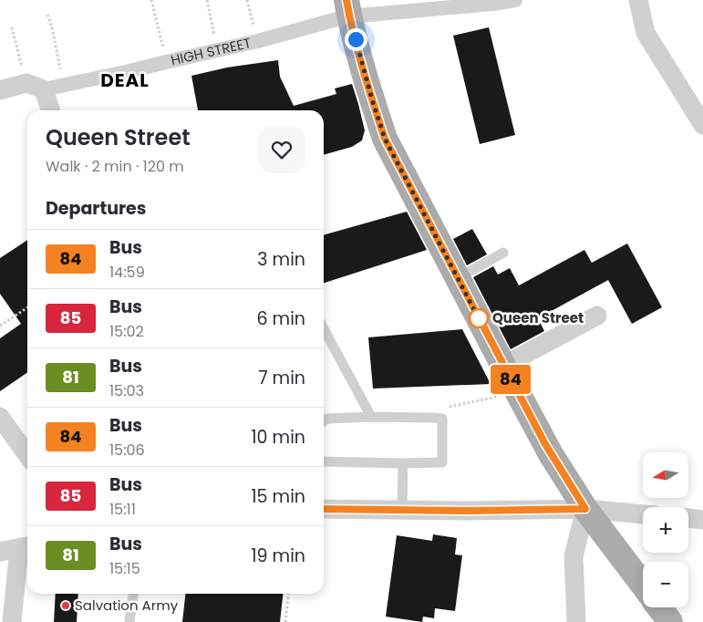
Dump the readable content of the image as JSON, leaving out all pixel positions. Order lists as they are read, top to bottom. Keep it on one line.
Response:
{"streets":{"street":["HIGH STREET"]},"districts":["DEAL"],"places":["Queen Street","Salvation Army"],"lines":["bus line 84"],"north":"left","page":{"on_map":"84","heading":[["Queen Street","Walk · 2 min · 120 m"],"Departures"],"list":[{"mark":"84","name":"Bus","note":"14:59","value":"3 min"},{"mark":"85","name":"Bus","note":"15:02","value":"6 min"},{"mark":"81","name":"Bus","note":"15:03","value":"7 min"},{"mark":"84","name":"Bus","note":"15:06","value":"10 min"},{"mark":"85","name":"Bus","note":"15:11","value":"15 min"},{"mark":"81","name":"Bus","note":"15:15","value":"19 min"}],"map_buttons":["+","−"]}}
